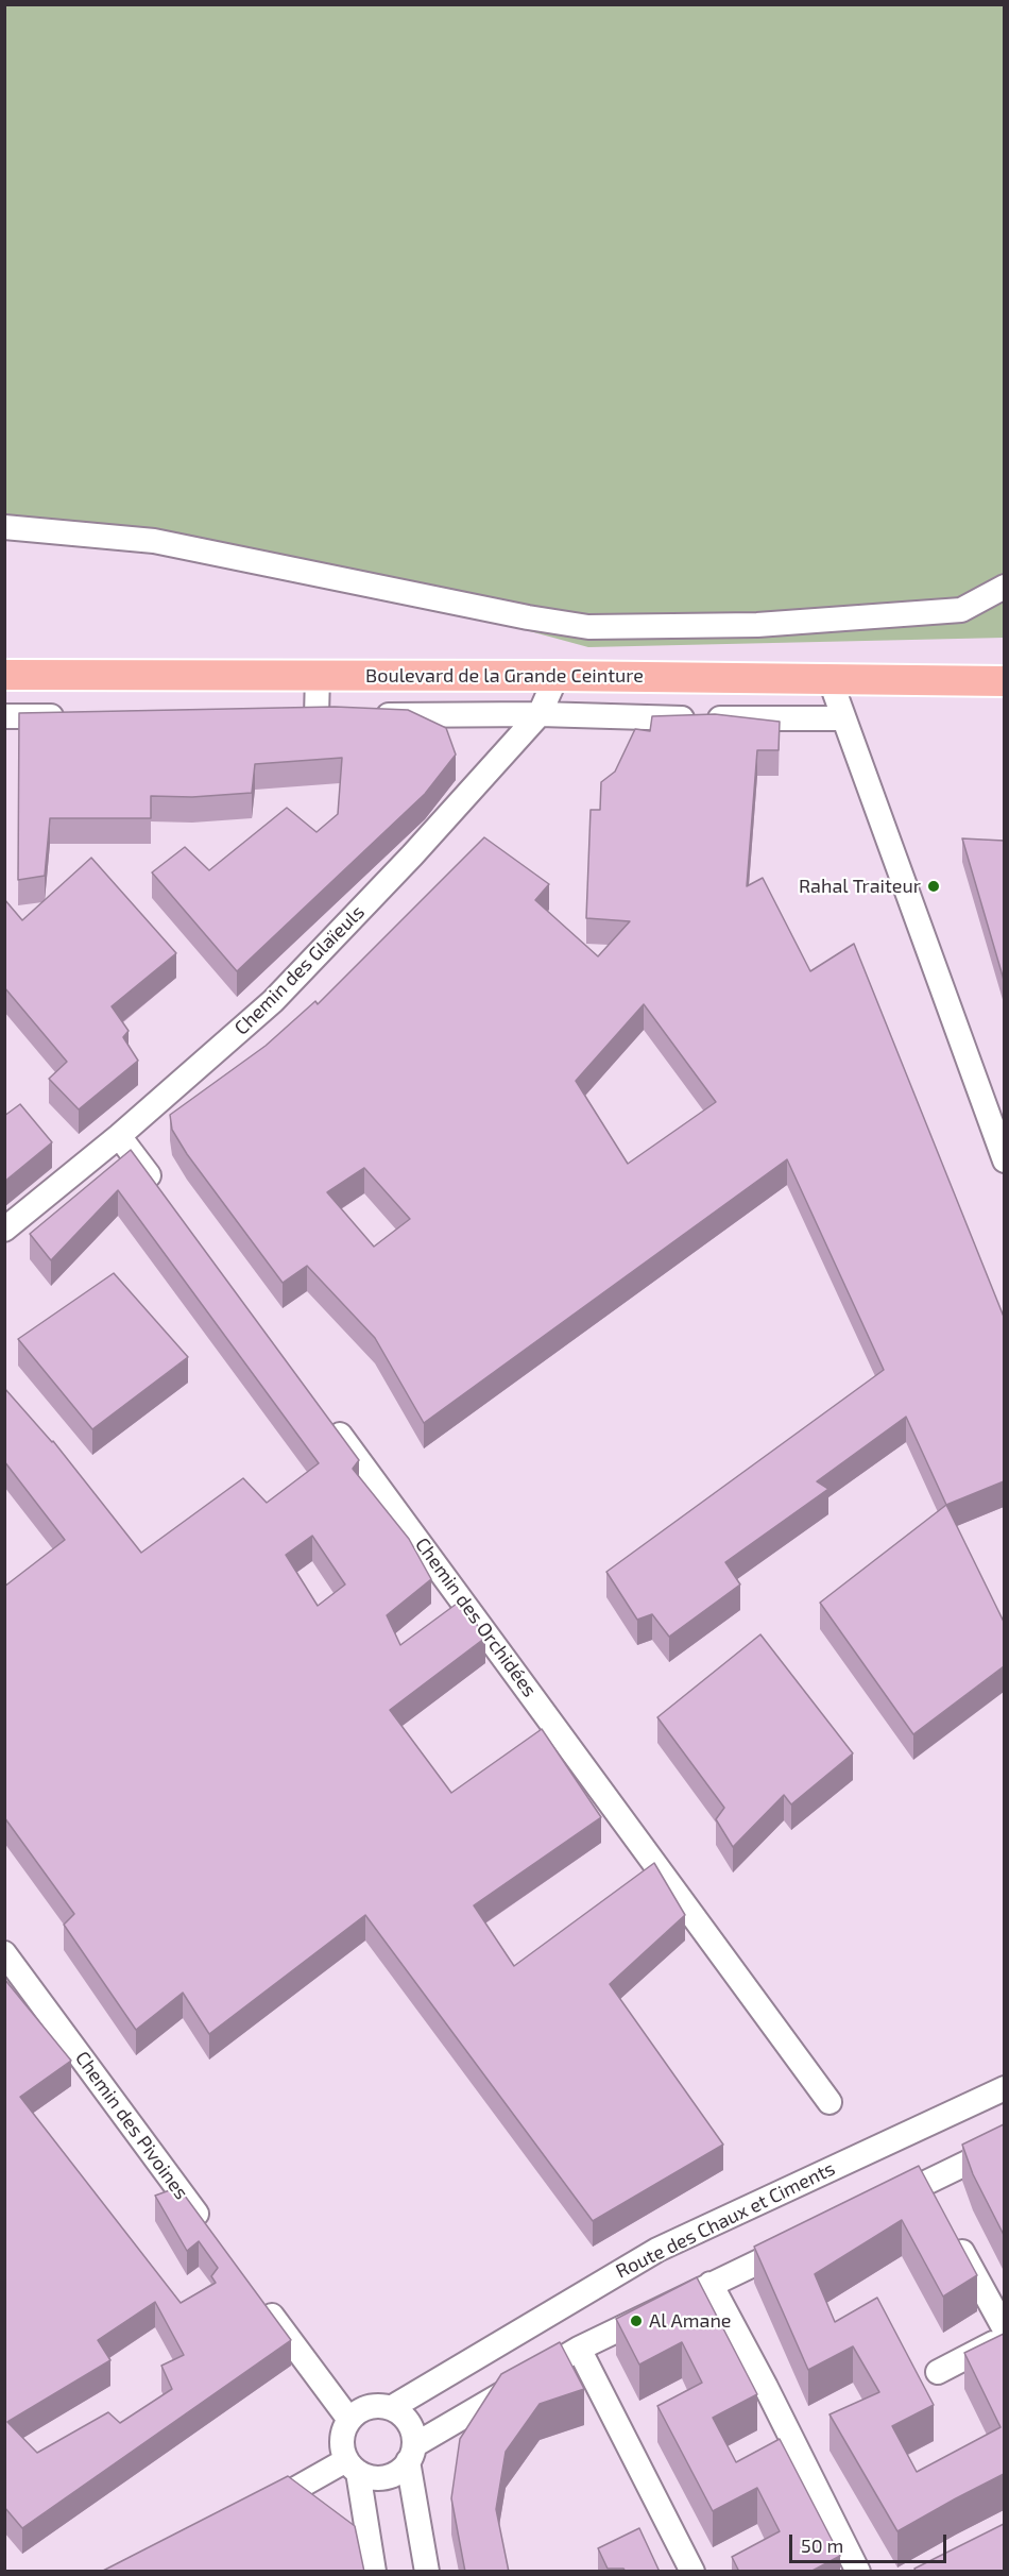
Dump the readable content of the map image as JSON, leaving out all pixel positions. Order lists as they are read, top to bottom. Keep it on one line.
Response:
{"streets":{"main road":["Boulevard de la Grande Ceinture"],"street":["Chemin des Glaïeuls","Chemin des Orchidées","Chemin des Pivoines","Route des Chaux et Ciments"]},"crossings":[["Boulevard de la Grande Ceinture","Chemin des Glaïeuls"]],"places":["Rahal Traiteur","Al Amane"],"scale_bar":"50 m"}
